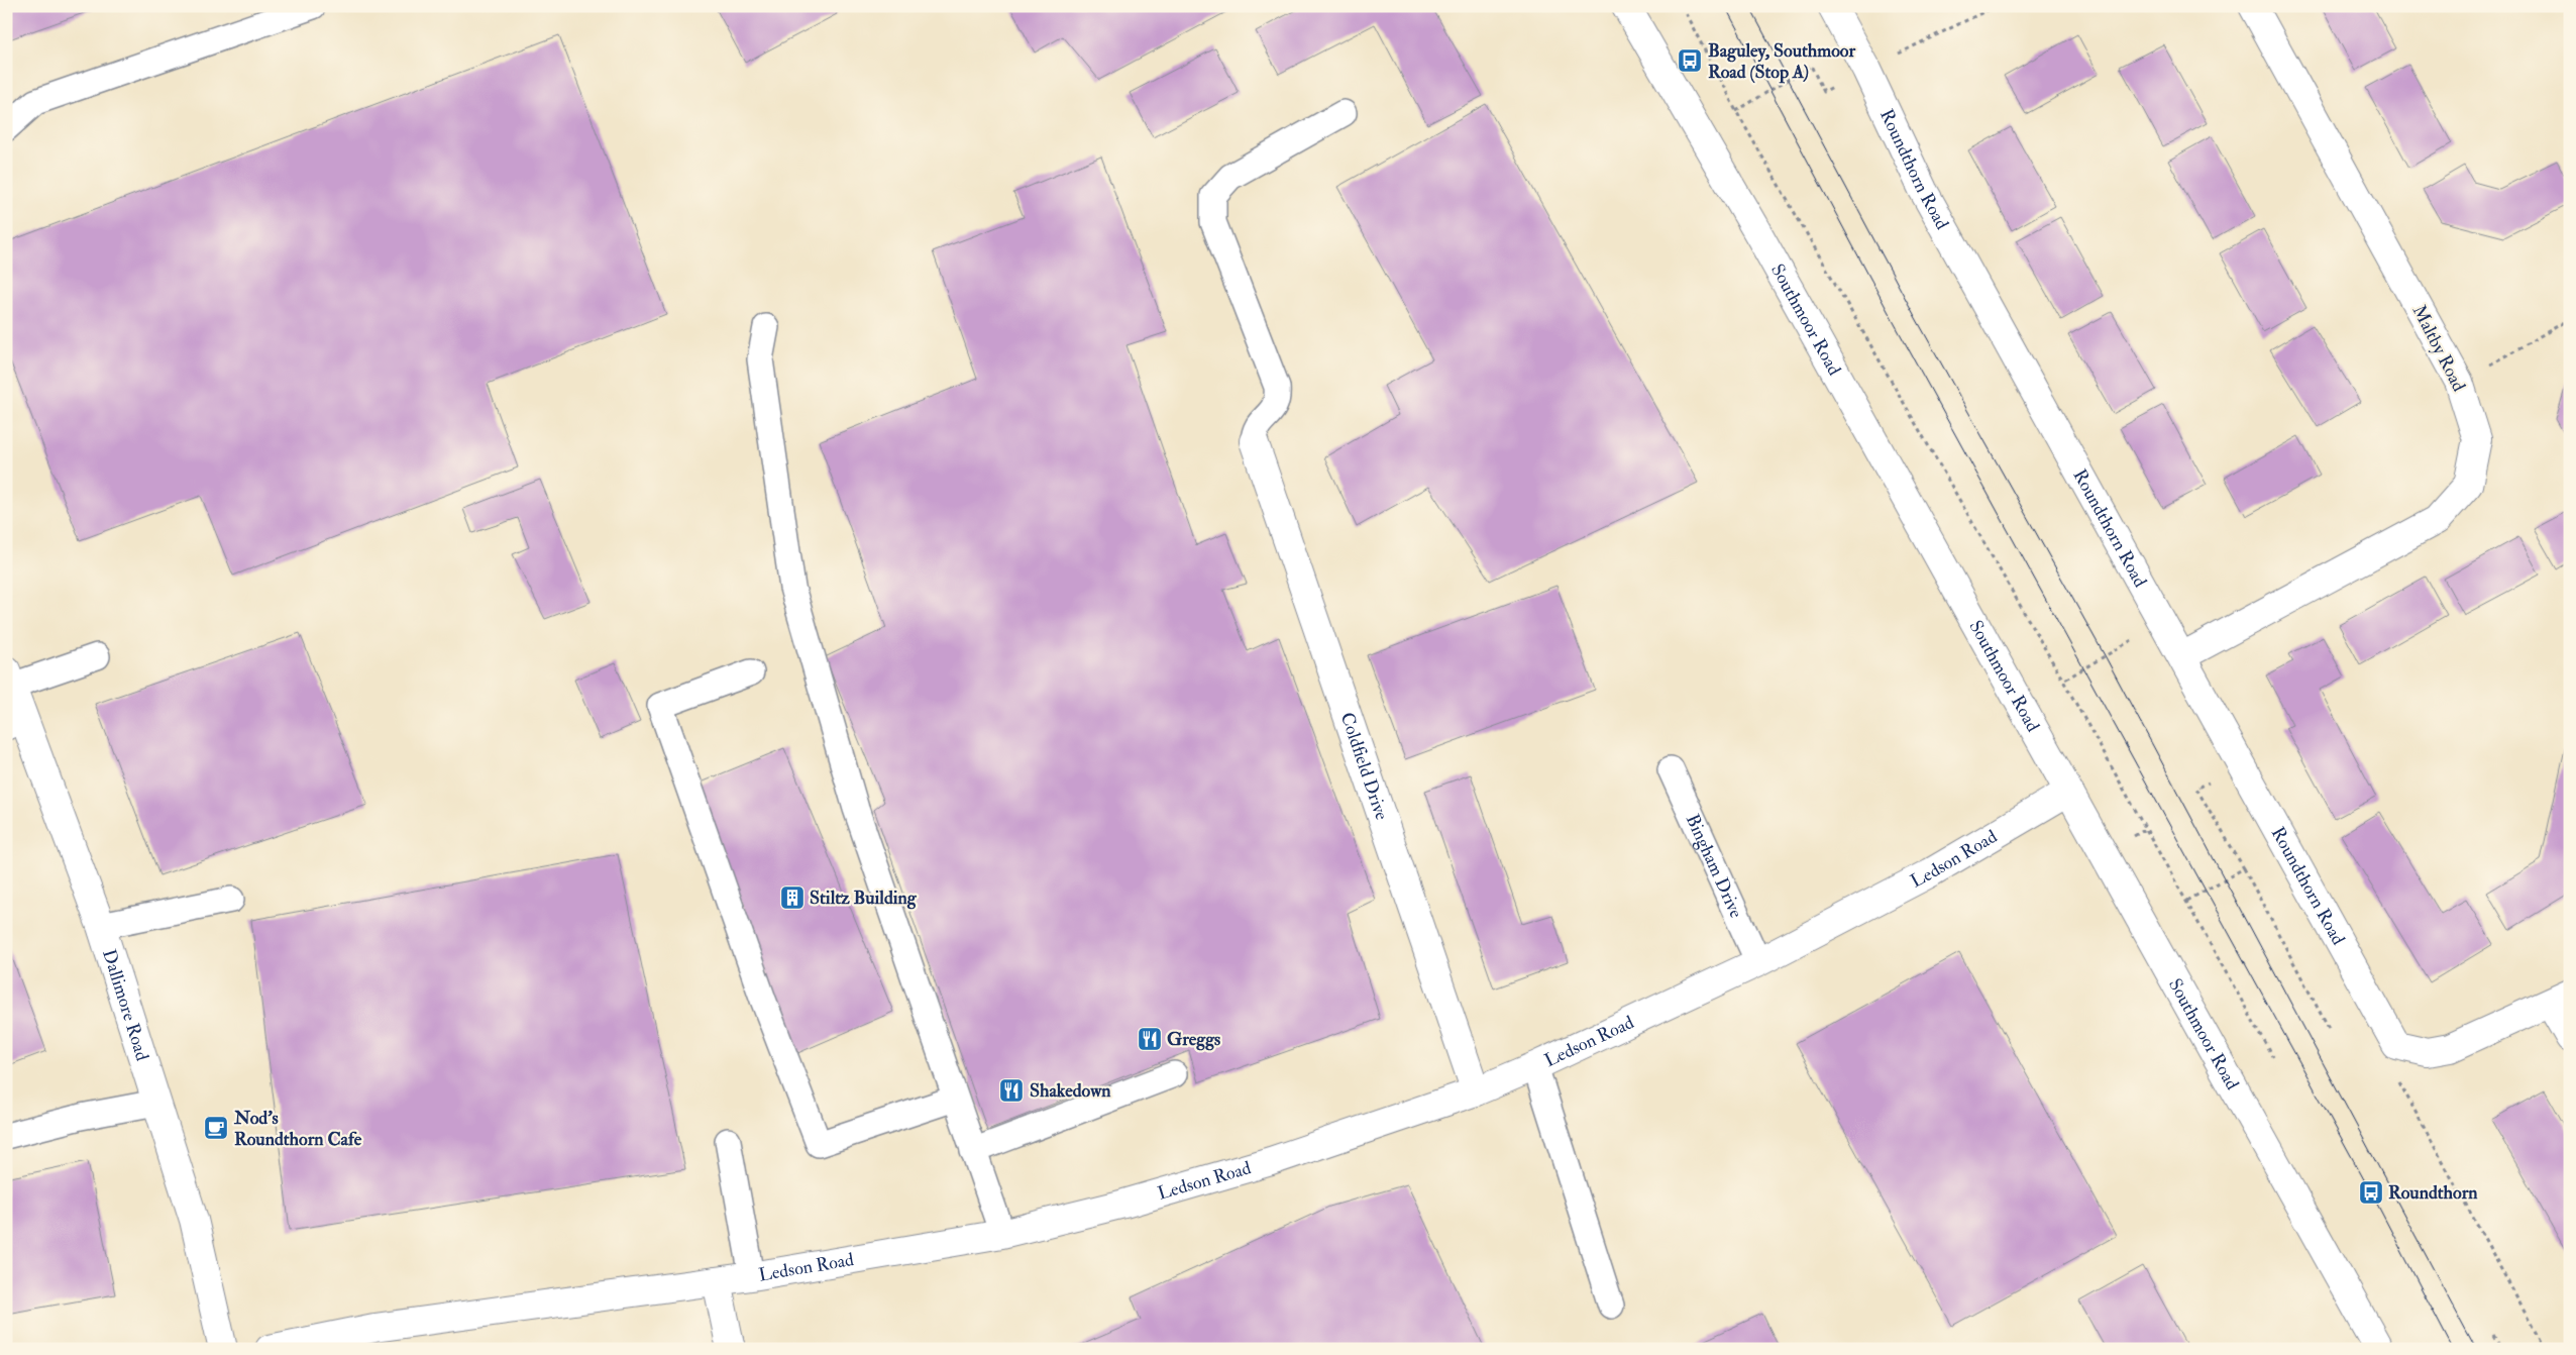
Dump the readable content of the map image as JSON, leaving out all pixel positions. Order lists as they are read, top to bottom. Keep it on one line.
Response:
{"streets":{"street":["Roundthorn Road","Southmoor Road","Maltby Road","Coldfield Drive","Ledson Road","Dallimore Road"],"lane":["Bingham Drive"]},"crossings":[["Roundthorn Road","Maltby Road"],["Southmoor Road","Ledson Road"],["Coldfield Drive","Ledson Road"],["Ledson Road","Bingham Drive"]],"places":{"bus stop":["Baguley, Southmoor Road (Stop A)","Roundthorn"],"building":["Stiltz Building"],"restaurant":["Greggs","Shakedown"],"cafe":["Nod's Roundthorn Cafe"]}}
